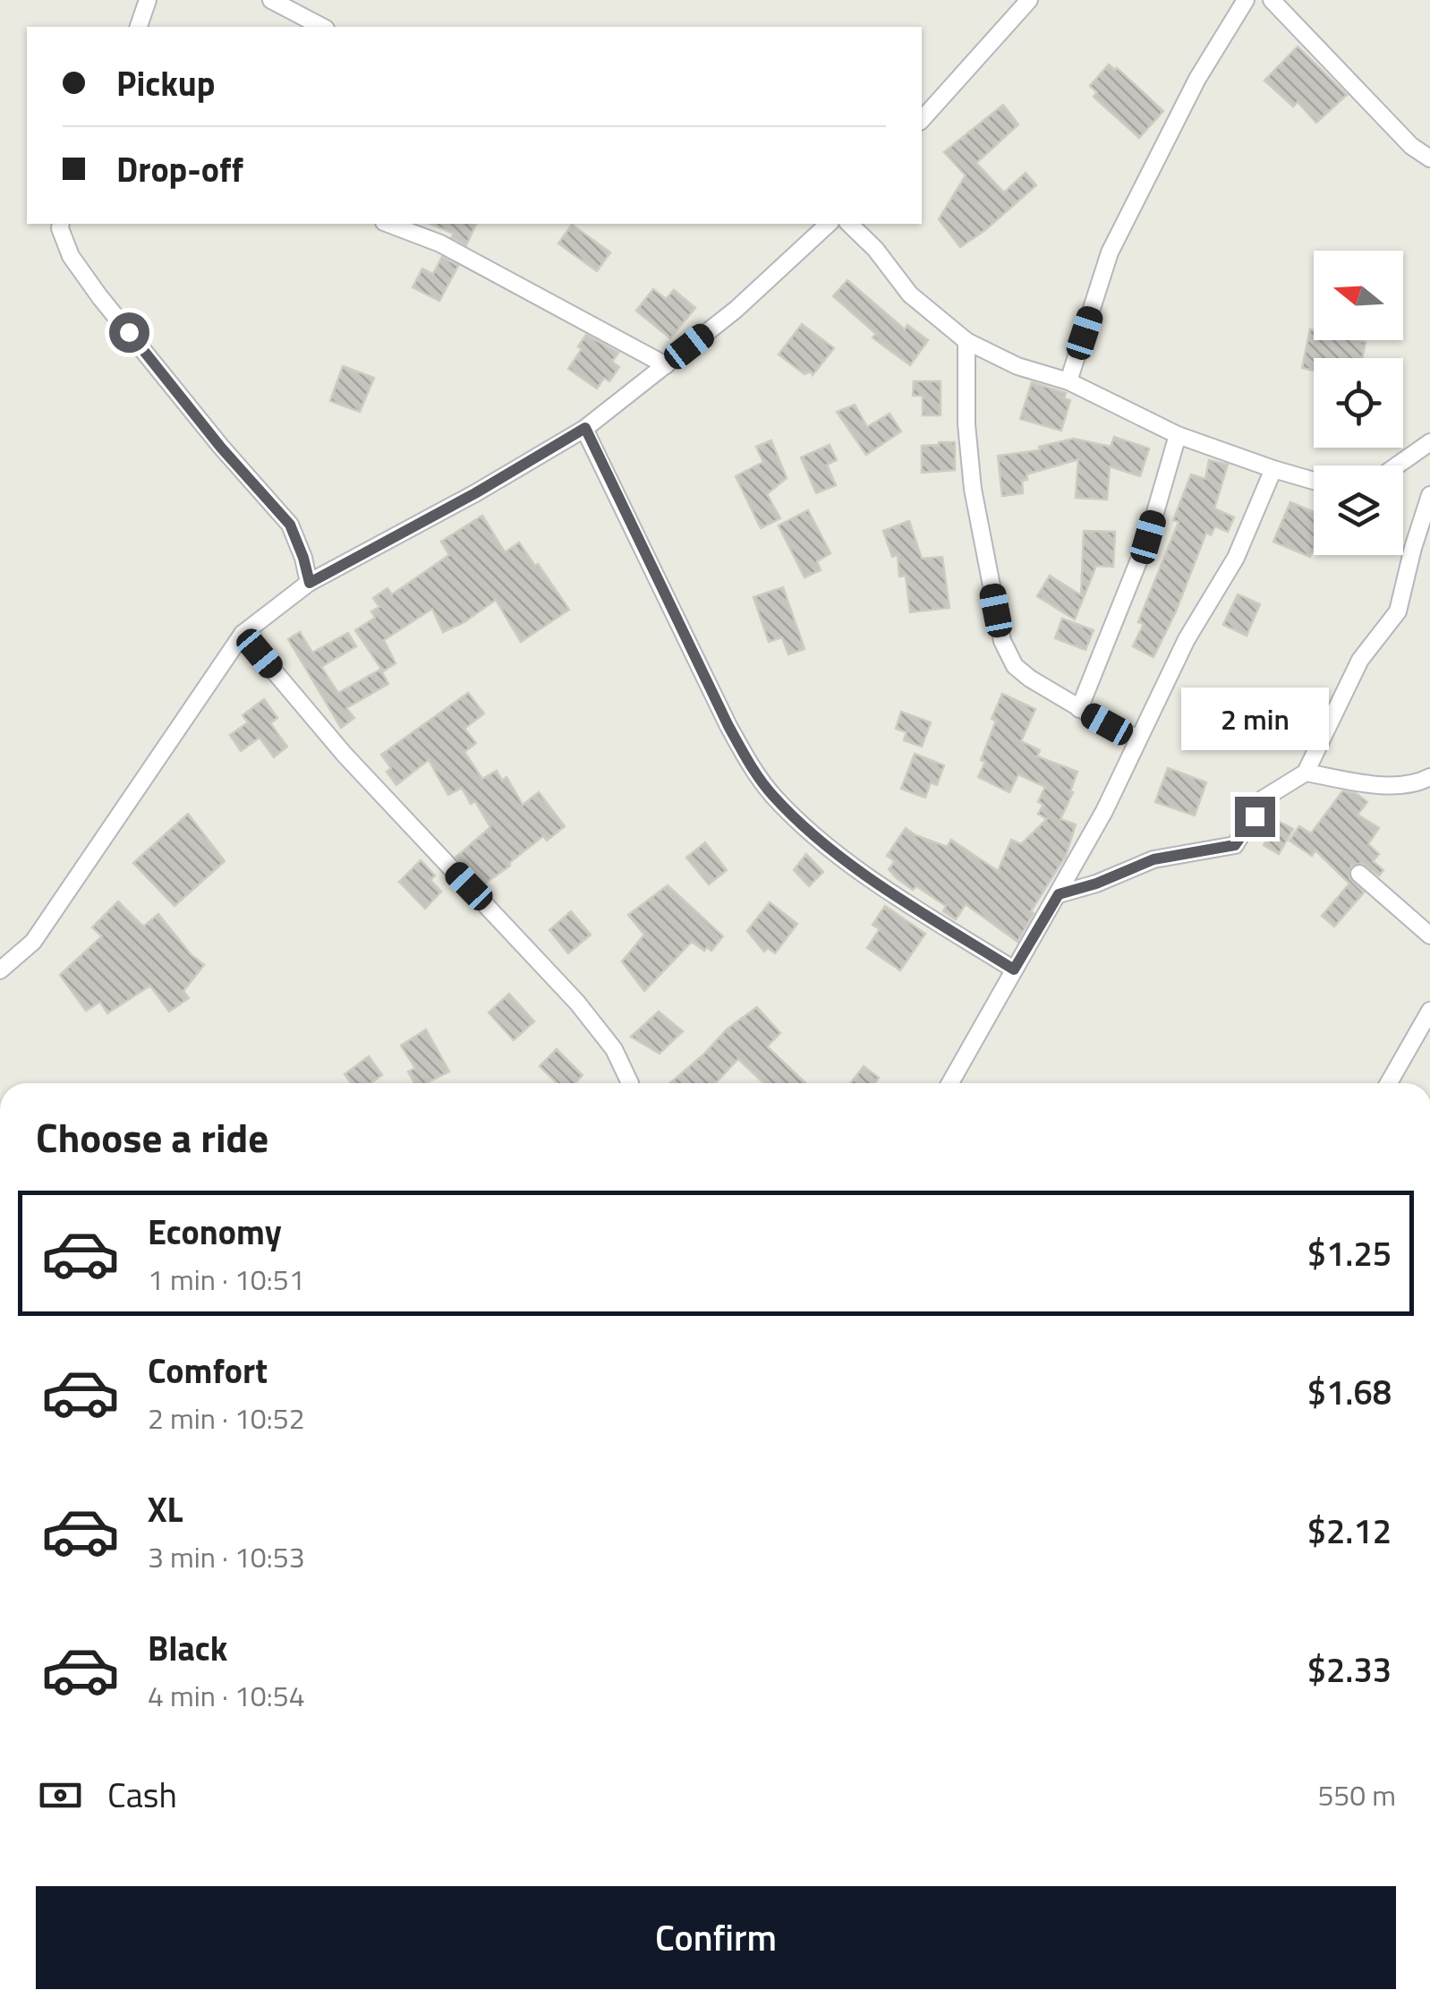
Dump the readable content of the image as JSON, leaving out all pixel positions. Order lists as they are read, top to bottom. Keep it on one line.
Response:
{"north":"left","page":{"banner":["Pickup","Drop-off"],"bubble":"2 min","heading":"Choose a ride","list":[{"name":"Economy","note":"1 min · 10:51","value":"$1.25"},{"name":"Comfort","note":"2 min · 10:52","value":"$1.68"},{"name":"XL","note":"3 min · 10:53","value":"$2.12"},{"name":"Black","note":"4 min · 10:54","value":"$2.33"}],"pay":["Cash","550 m"],"buttons":"Confirm"}}
